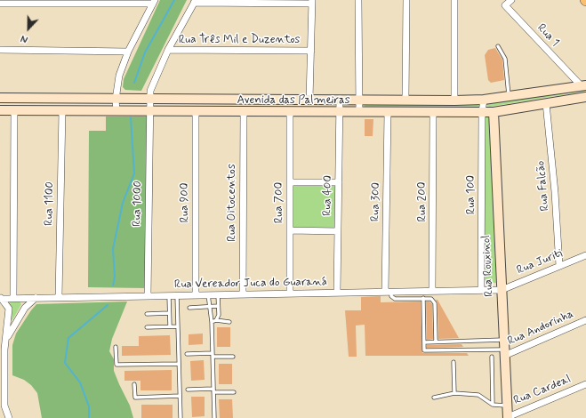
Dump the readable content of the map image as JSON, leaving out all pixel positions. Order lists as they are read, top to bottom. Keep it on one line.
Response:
{"streets":{"street":["Rua 1","Rua Três Mil e Duzentos","Avenida das Palmeiras","Rua Falcão","Rua 100","Rua 400","Rua 300","Rua 200","Rua 900","Rua Oitocentos","Rua 700","Rua 1100","Rua 1000","Rua Juriti","Rua Rouxinol","Rua Vereador Juca do Guaraná","Rua Andorinha","Rua Cardeal"]},"crossings":[["Rua 1","Avenida das Palmeiras"],["Rua Três Mil e Duzentos","Rua 1000"],["Avenida das Palmeiras","Rua Falcão"],["Avenida das Palmeiras","Rua 100"],["Avenida das Palmeiras","Rua 400"],["Avenida das Palmeiras","Rua 300"],["Avenida das Palmeiras","Rua 200"],["Avenida das Palmeiras","Rua 900"],["Avenida das Palmeiras","Rua Oitocentos"],["Avenida das Palmeiras","Rua 700"],["Avenida das Palmeiras","Rua 1100"],["Avenida das Palmeiras","Rua 1000"],["Avenida das Palmeiras","Rua Rouxinol"],["Rua Falcão","Rua Juriti"],["Rua 100","Rua Vereador Juca do Guaraná"],["Rua 400","Rua Vereador Juca do Guaraná"],["Rua 300","Rua Vereador Juca do Guaraná"],["Rua 200","Rua Vereador Juca do Guaraná"],["Rua 900","Rua Vereador Juca do Guaraná"],["Rua Oitocentos","Rua Vereador Juca do Guaraná"],["Rua 700","Rua Vereador Juca do Guaraná"],["Rua 1100","Rua Vereador Juca do Guaraná"],["Rua 1000","Rua Vereador Juca do Guaraná"],["Rua Juriti","Rua Rouxinol"],["Rua Juriti","Rua Vereador Juca do Guaraná"],["Rua Rouxinol","Rua Vereador Juca do Guaraná"],["Rua Rouxinol","Rua Andorinha"],["Rua Rouxinol","Rua Cardeal"]],"north":"bottom"}
